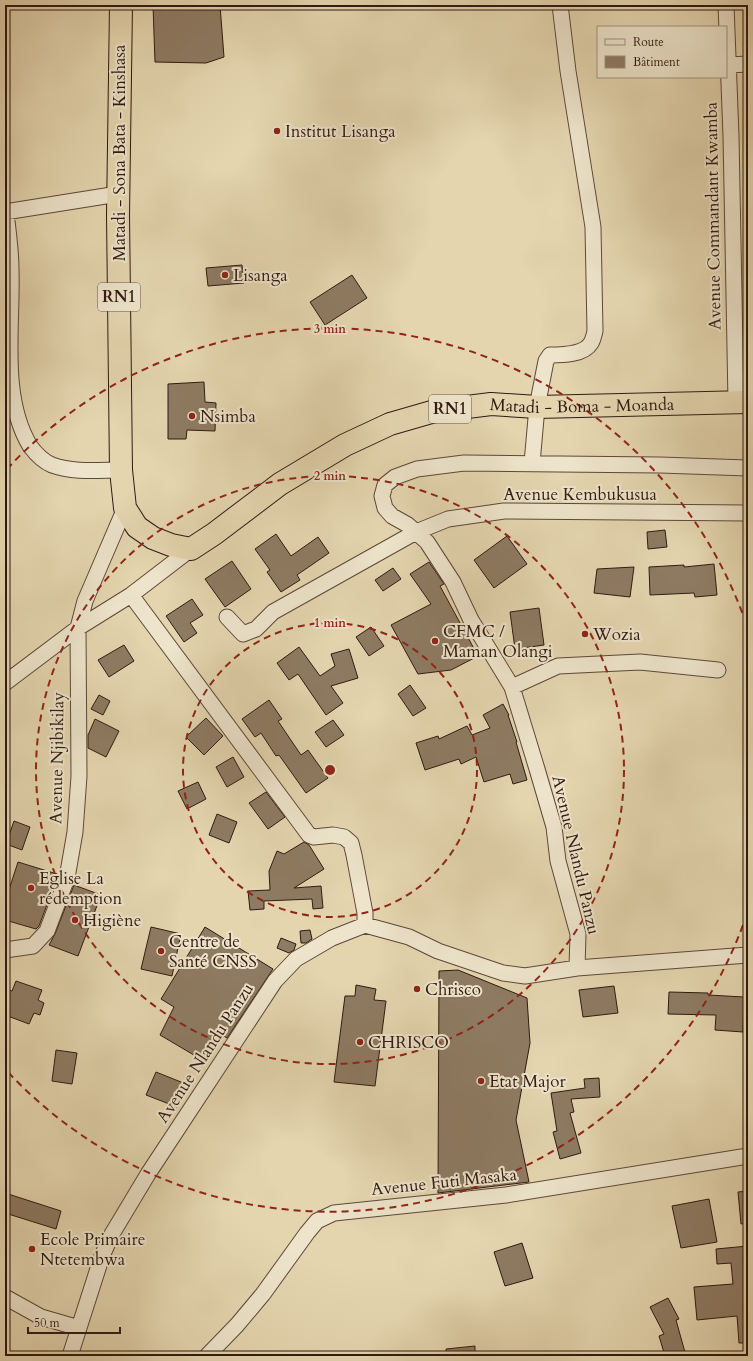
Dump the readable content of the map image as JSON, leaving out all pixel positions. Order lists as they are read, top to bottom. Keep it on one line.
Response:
{"streets":{"highway":["Matadi - Sona Bata - Kinshasa","RN1","Matadi - Boma - Moanda"],"street":["Avenue Commandant Kwamba","Avenue Kembukusua","Avenue Njibikilay","Avenue Nlandu Panzu","Avenue Futi Masaka"]},"crossings":[["Matadi - Sona Bata - Kinshasa","Matadi - Boma - Moanda"],["Matadi - Sona Bata - Kinshasa","Avenue Njibikilay"],["Avenue Commandant Kwamba","Matadi - Boma - Moanda"],["Avenue Kembukusua","Avenue Nlandu Panzu"]],"places":["Institut Lisanga","Lisanga","Nsimba","Wozia","CFMC / Maman Olangi","Eglise La rédemption","Higiène","Centre de Santé CNSS","Chrisco","CHRISCO","Etat Major","Ecole Primaire Ntetembwa"],"legend":["Route","Bâtiment"],"scale_bar":"50 m","rings":["3 min","2 min","1 min"]}
